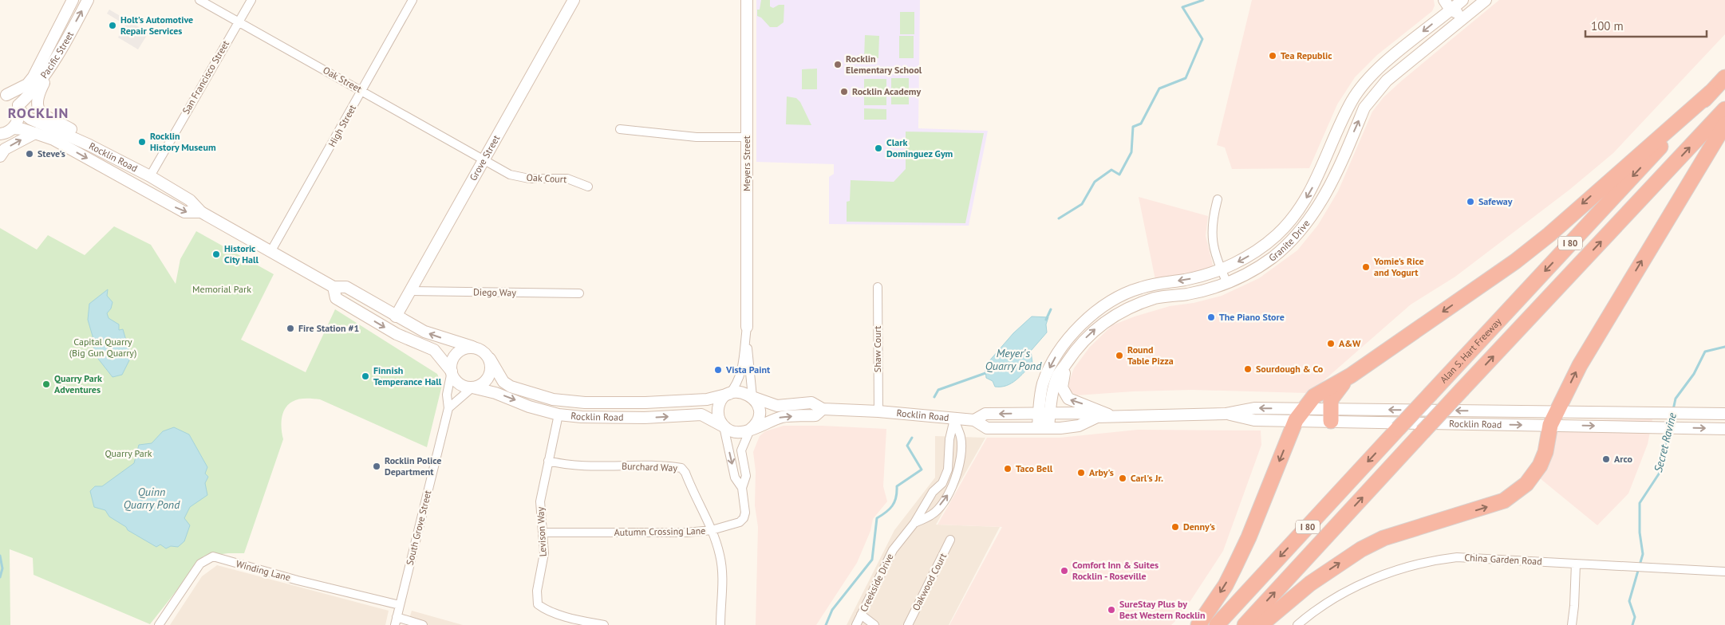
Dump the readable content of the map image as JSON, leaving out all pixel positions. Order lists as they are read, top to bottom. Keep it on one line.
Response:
{"streets":{"highway":["I 80","Alan S. Hart Freeway"],"main road":["Pacific Street","Rocklin Road","Grove Street","Meyers Street","Granite Drive"],"street":["San Francisco Street","Oak Street","High Street","Oak Court","Diego Way","Shaw Court","Burchard Way","South Grove Street","Levison Way","Autumn Crossing Lane","China Garden Road","Winding Lane","Oakwood Court","Creekside Drive"]},"crossings":[["Pacific Street","Rocklin Road"],["San Francisco Street","Oak Street"],["San Francisco Street","Rocklin Road"],["Oak Street","High Street"],["Oak Street","Grove Street"],["Oak Street","Oak Court"],["High Street","Rocklin Road"],["Rocklin Road","Grove Street"],["Rocklin Road","Meyers Street"],["Rocklin Road","Granite Drive"],["Rocklin Road","Shaw Court"],["Rocklin Road","South Grove Street"],["Rocklin Road","Levison Way"],["Rocklin Road","Autumn Crossing Lane"],["Rocklin Road","Creekside Drive"],["Grove Street","Oak Court"],["Grove Street","Diego Way"],["Meyers Street","Autumn Crossing Lane"],["Burchard Way","Levison Way"],["Burchard Way","Autumn Crossing Lane"],["South Grove Street","Winding Lane"],["Levison Way","Autumn Crossing Lane"]],"districts":["ROCKLIN"],"water":["Meyer's Quarry Pond","Secret Ravine","Quinn Quarry Pond"],"parks":["Memorial Park","Capital Quarry (Big Gun Quarry)","Quarry Park"],"places":["Holt's Automotive Repair Services","Tea Republic","Rocklin Elementary School","Rocklin Academy","Rocklin History Museum","Clark Dominguez Gym","Steve's","Safeway","Historic City Hall","Yomie's Rice and Yogurt","The Piano Store","Fire Station #1","A&W","Round Table Pizza","Sourdough & Co","Vista Paint","Finnish Temperance Hall","Quarry Park Adventures","Arco","Rocklin Police Department","Taco Bell","Arby's","Carl's Jr.","Denny's","Comfort Inn & Suites Rocklin - Roseville","SureStay Plus by Best Western Rocklin"],"scale_bar":"100 m"}
